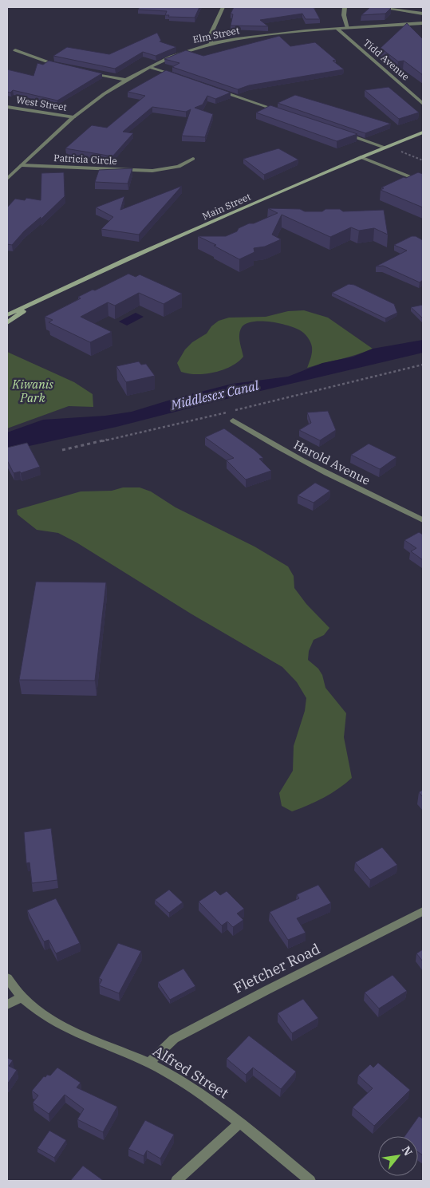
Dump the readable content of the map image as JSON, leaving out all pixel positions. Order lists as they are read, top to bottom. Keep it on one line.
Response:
{"streets":{"main road":["Main Street"],"street":["Elm Street","Tidd Avenue","West Street","Patricia Circle","Harold Avenue","Fletcher Road","Alfred Street"]},"crossings":[["Elm Street","Tidd Avenue"],["Elm Street","West Street"],["Elm Street","Patricia Circle"],["Fletcher Road","Alfred Street"]],"water":["Middlesex Canal"],"parks":["Kiwanis Park"],"north":"top right"}
